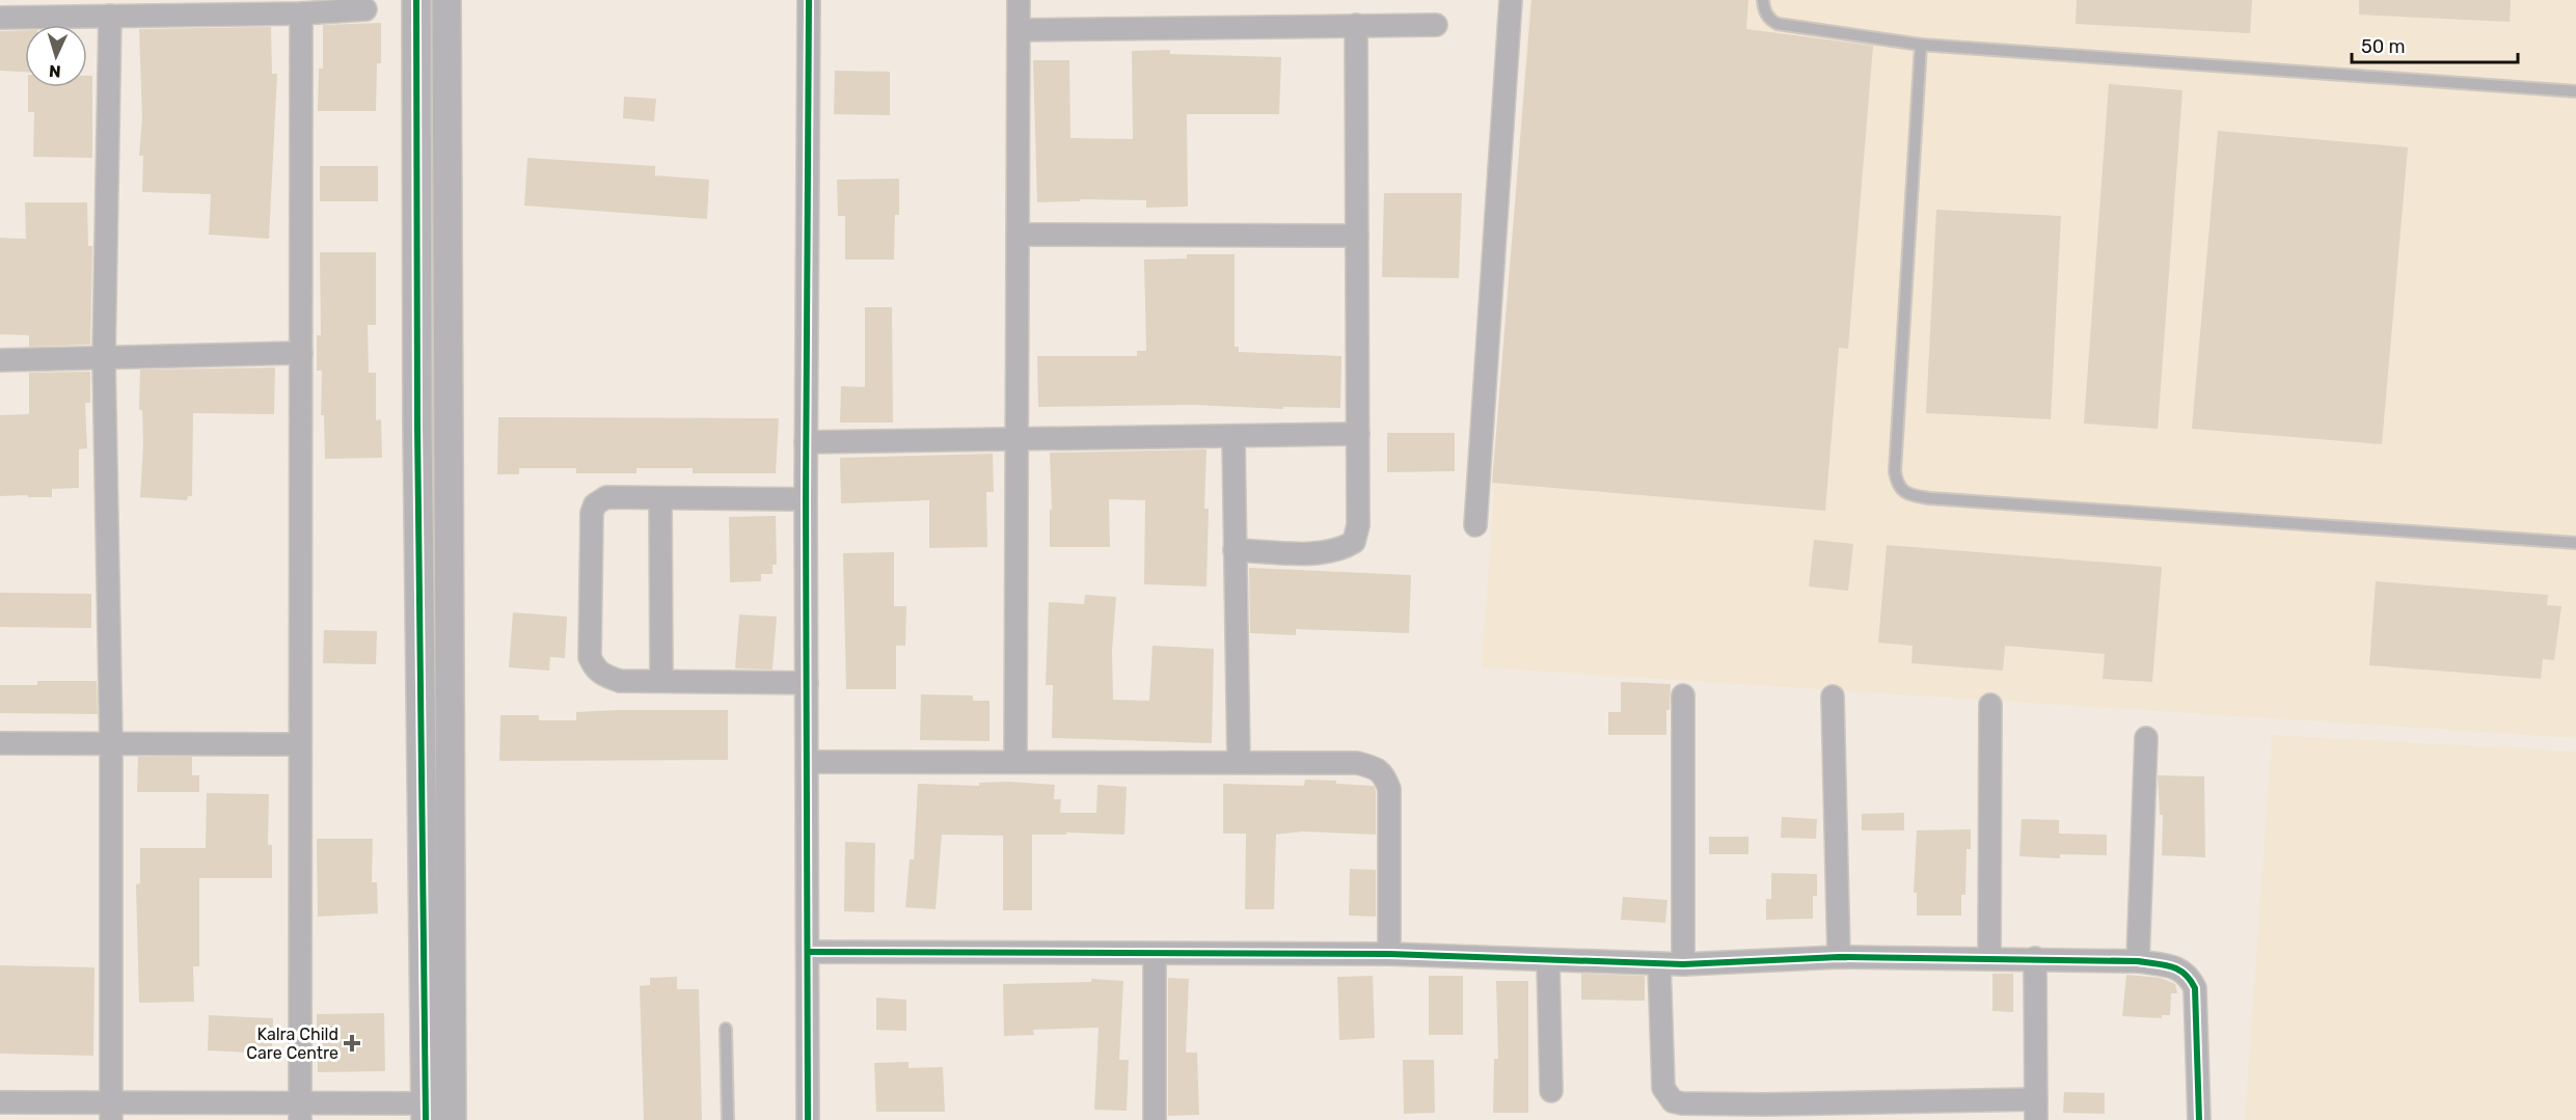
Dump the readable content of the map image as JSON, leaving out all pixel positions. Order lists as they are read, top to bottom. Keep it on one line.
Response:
{"places":{"health":["Kalra Child Care Centre"]},"scale_bar":"50 m","north":"bottom"}
